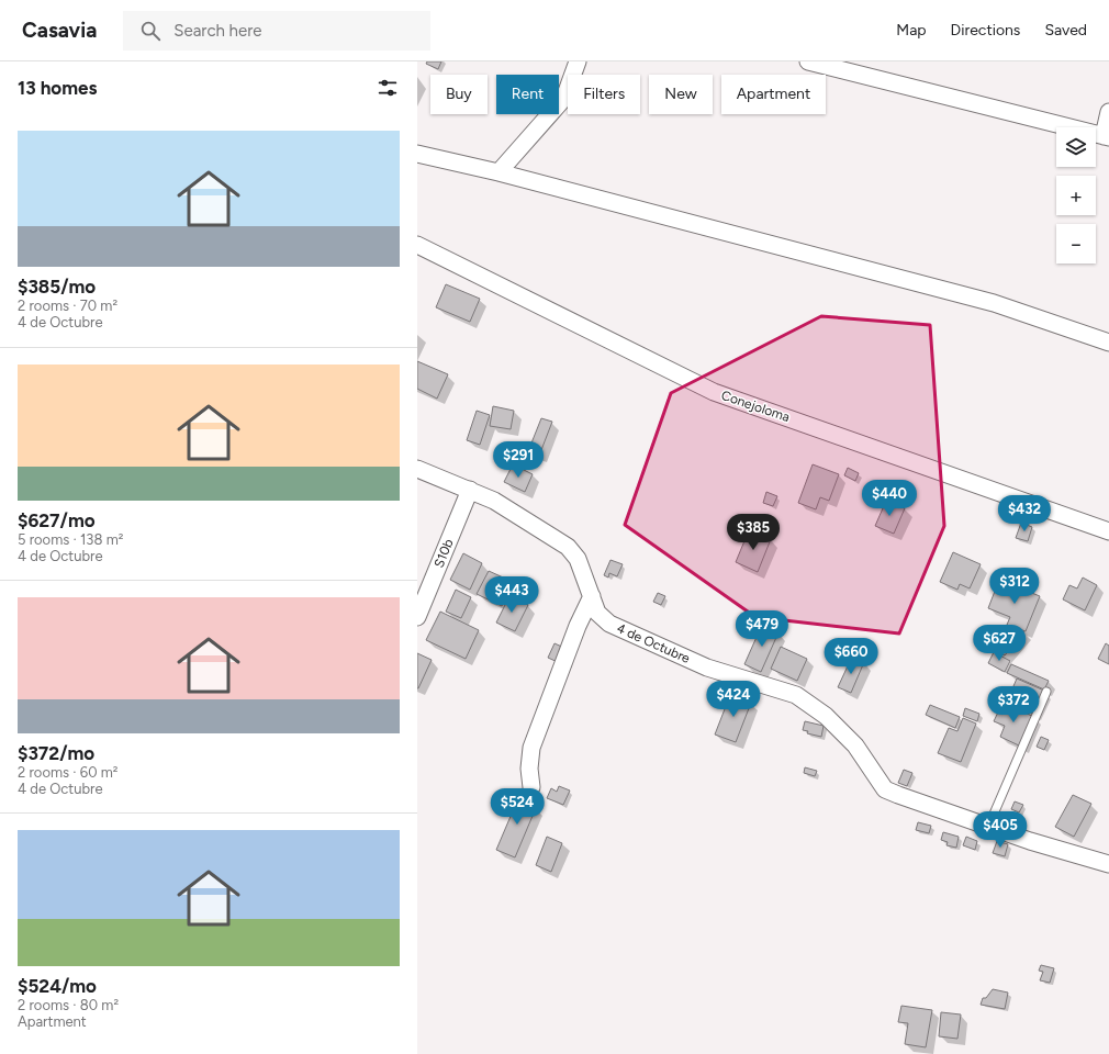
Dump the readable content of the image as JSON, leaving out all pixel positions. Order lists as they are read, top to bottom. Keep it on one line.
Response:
{"streets":{"street":["Conejoloma","S10b","4 de Octubre"]},"crossings":[["S10b","4 de Octubre"]],"page":{"header":"Casavia","search":"Search here","nav":["Map","Directions","Saved"],"heading":"13 homes","chip":["Buy","Rent","Filters","New","Apartment"],"list":[{"name":"$385/mo","note":"2 rooms · 70 m² · 4 de Octubre"},{"name":"$627/mo","note":"5 rooms · 138 m² · 4 de Octubre"},{"name":"$372/mo","note":"2 rooms · 60 m² · 4 de Octubre"},{"name":"$524/mo","note":"2 rooms · 80 m² · Apartment"}],"map_buttons":["+","−"],"price":["$291","$440","$432","$385","$312","$443","$479","$627","$660","$424","$372","$524","$405"]}}
